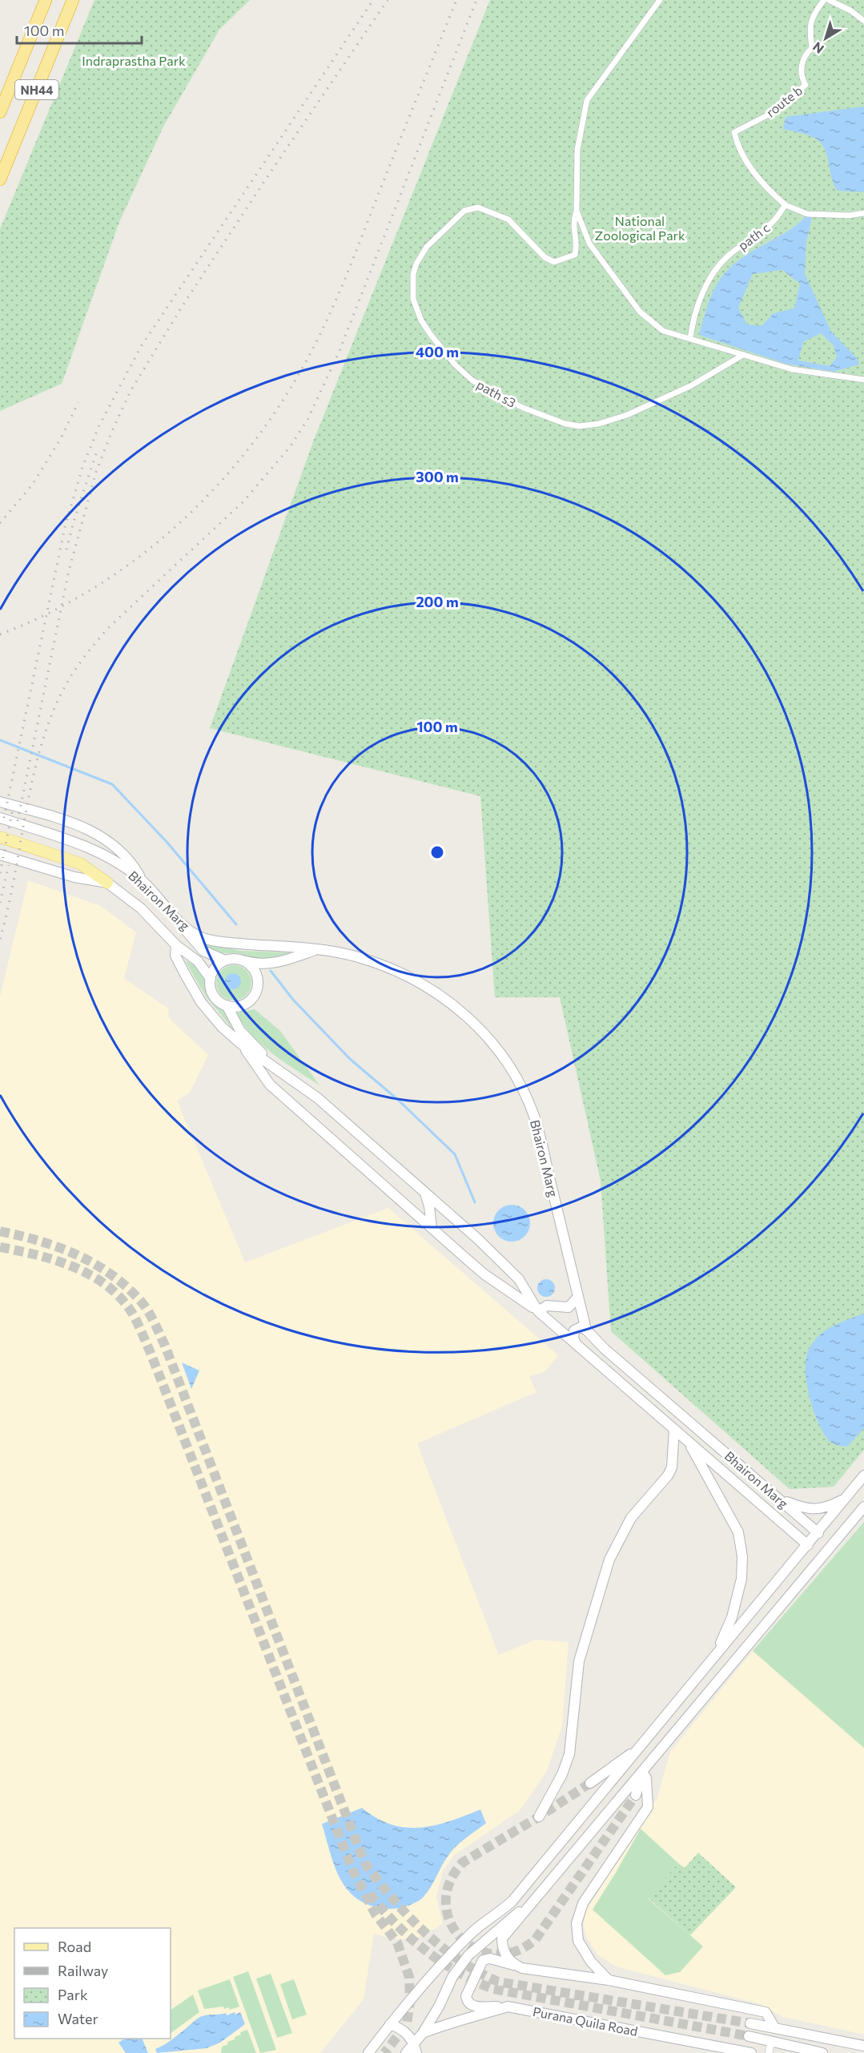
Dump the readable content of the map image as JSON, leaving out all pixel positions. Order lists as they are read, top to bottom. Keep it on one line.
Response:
{"streets":{"highway":["NH44"],"main road":["Bhairon Marg","Purana Quila Road"],"street":["route b","path c","path s3"]},"crossings":[["route b","path c"]],"parks":["Indraprastha Park","National Zoological Park"],"legend":["Road","Railway","Park","Water"],"scale_bar":"100 m","north":"bottom left","rings":["400 m","300 m","200 m","100 m"]}
